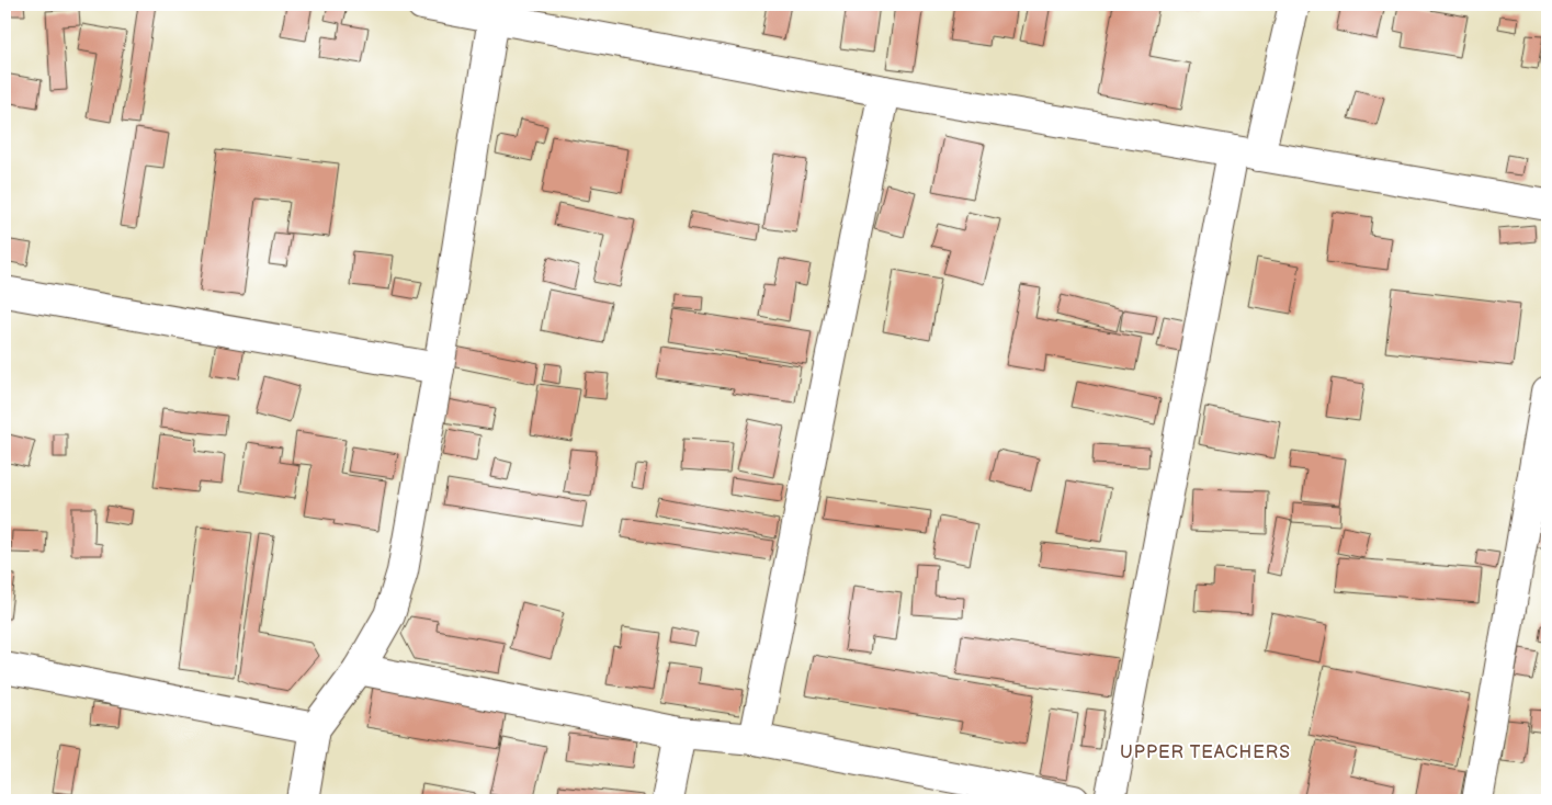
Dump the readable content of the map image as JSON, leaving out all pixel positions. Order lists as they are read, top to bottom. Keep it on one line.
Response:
{"districts":["UPPER TEACHERS"]}
